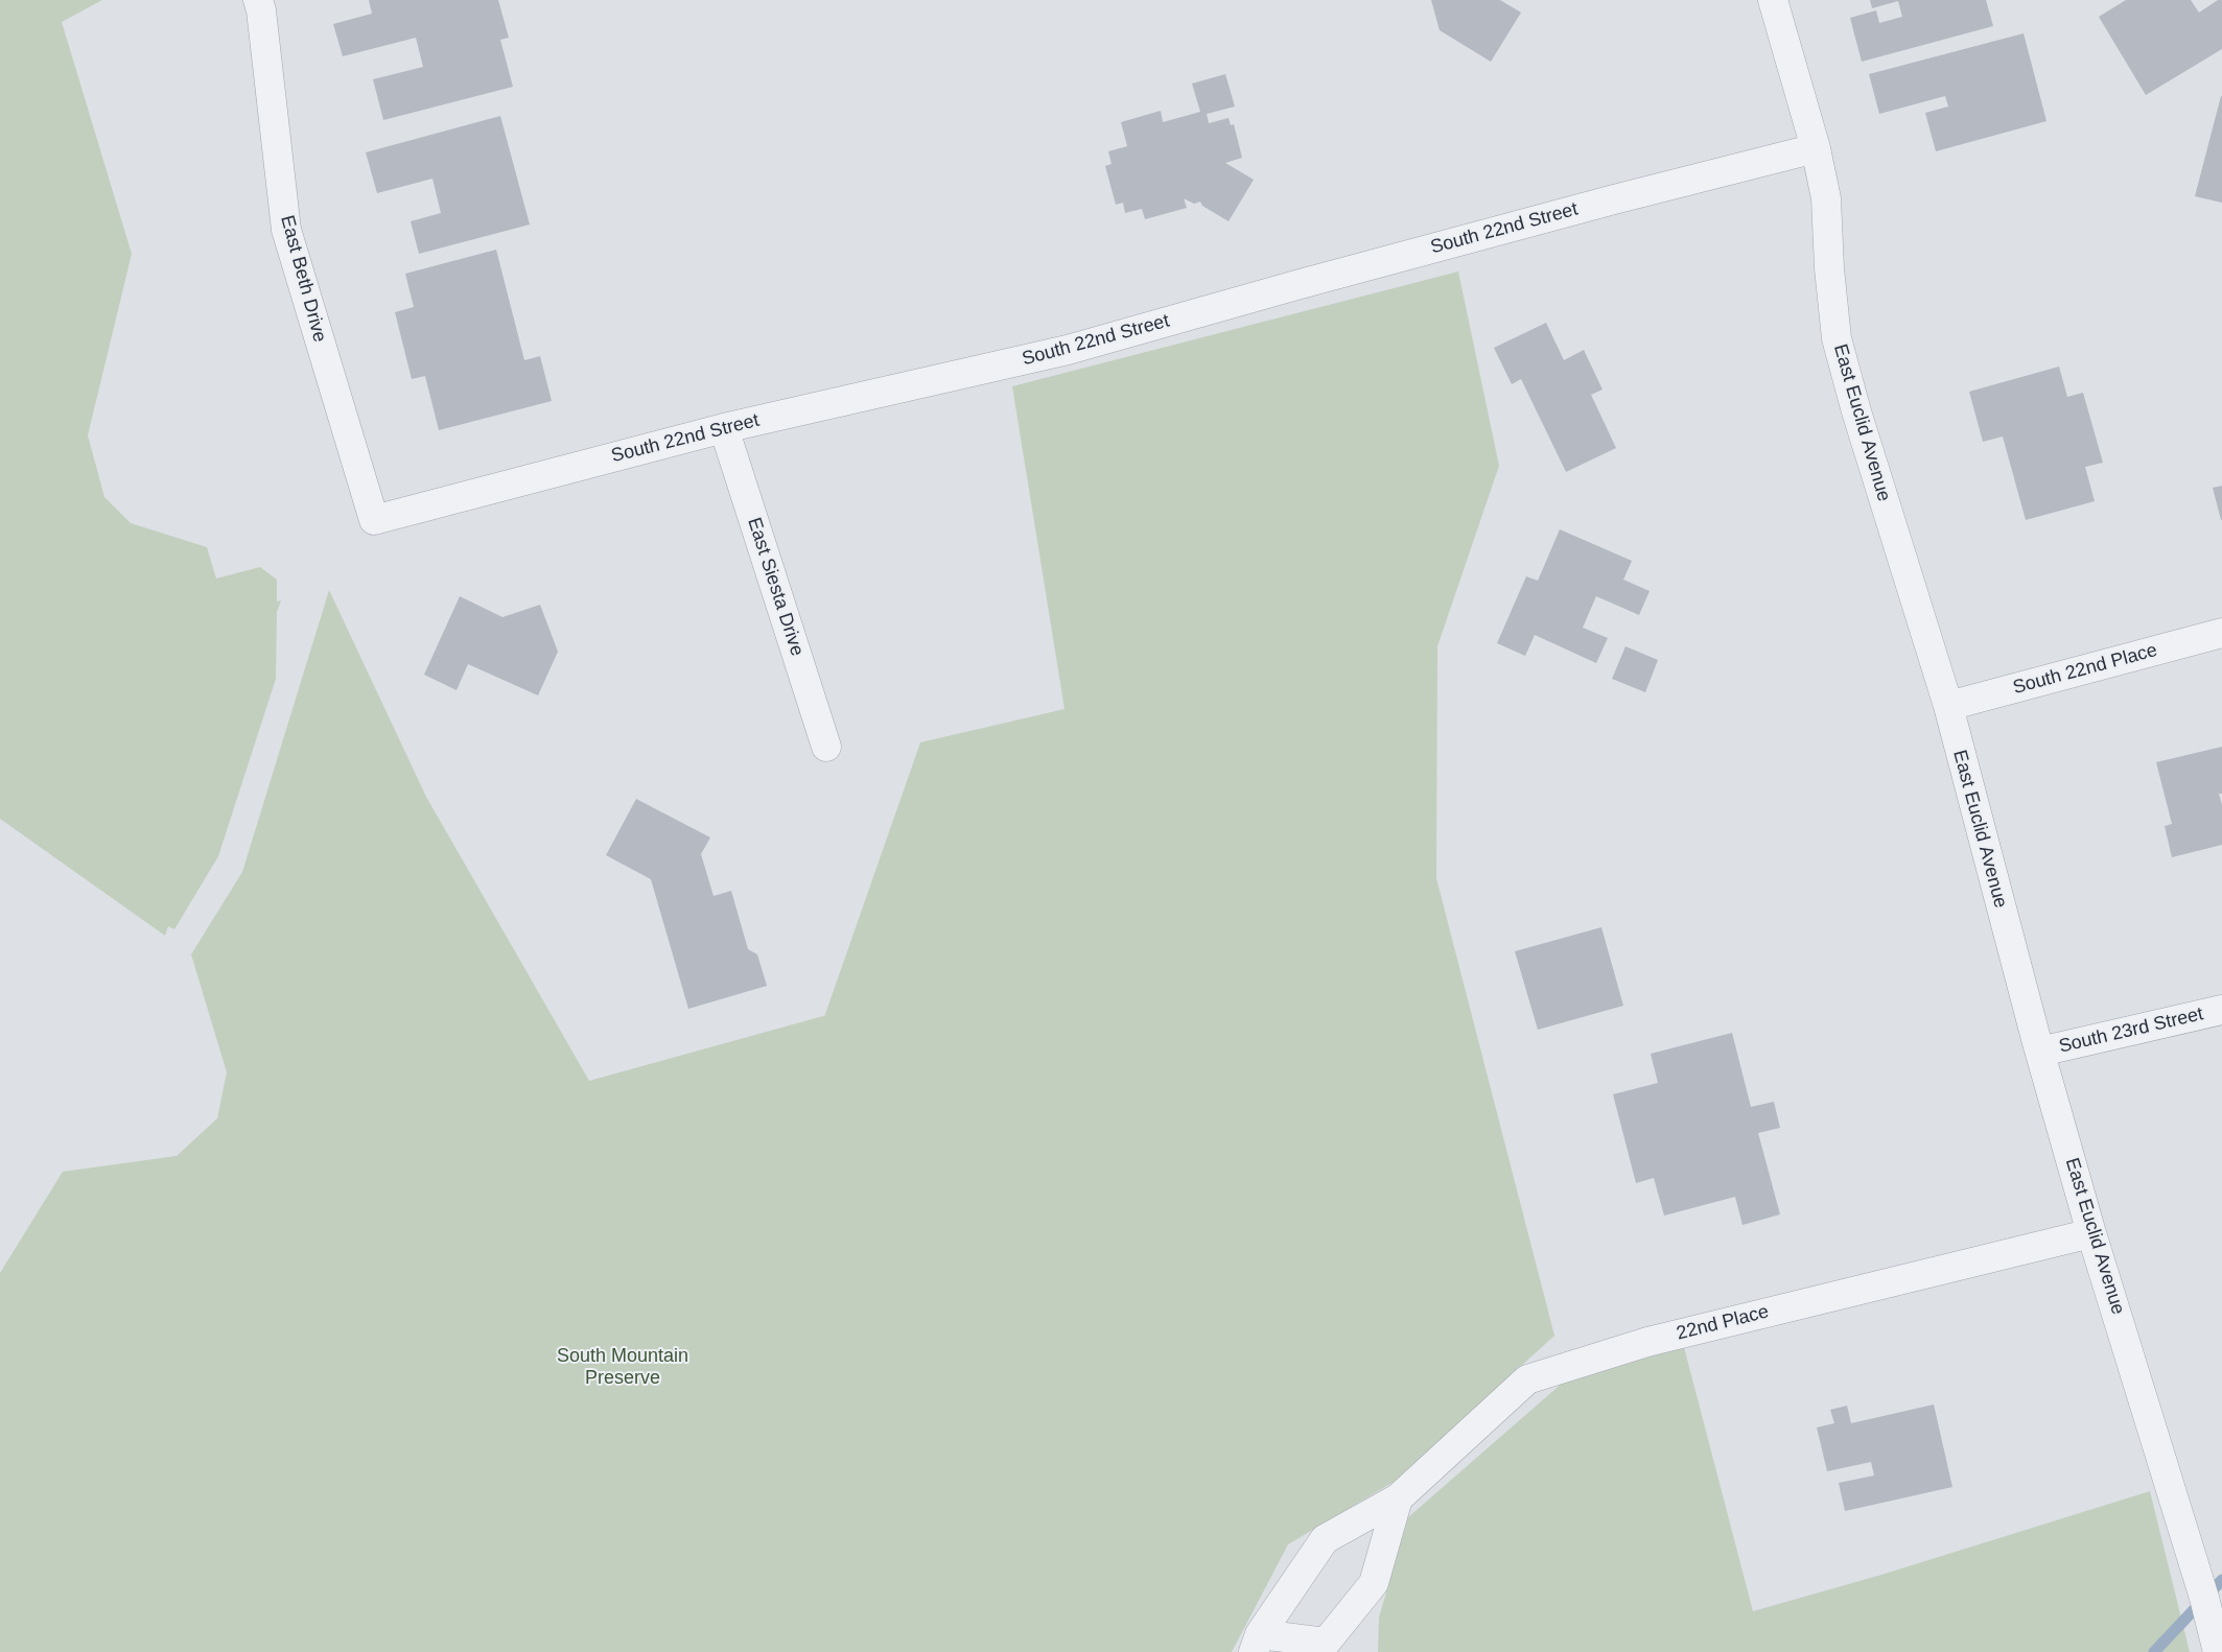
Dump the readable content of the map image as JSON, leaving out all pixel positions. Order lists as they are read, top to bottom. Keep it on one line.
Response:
{"streets":{"street":["South 22nd Street","East Beth Drive","East Euclid Avenue","East Siesta Drive","South 22nd Place","South 23rd Street","22nd Place"]},"crossings":[["South 22nd Street","East Beth Drive"],["South 22nd Street","East Euclid Avenue"],["South 22nd Street","East Siesta Drive"],["East Euclid Avenue","South 22nd Place"],["East Euclid Avenue","South 23rd Street"],["East Euclid Avenue","22nd Place"]],"parks":["South Mountain Preserve"]}
